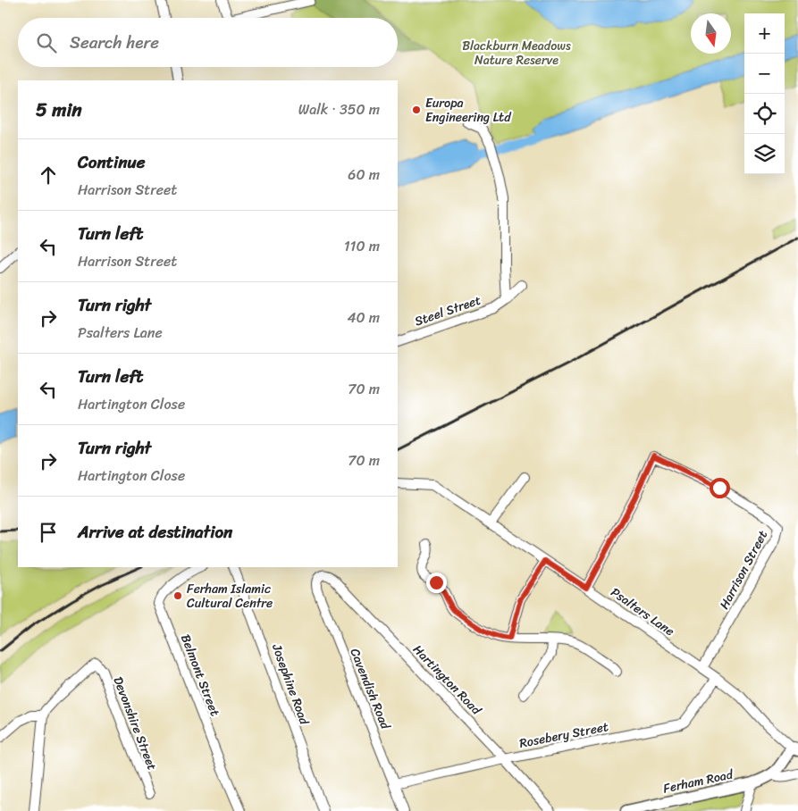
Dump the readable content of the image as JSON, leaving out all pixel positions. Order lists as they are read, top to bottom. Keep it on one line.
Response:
{"streets":{"street":["Steel Street","Harrison Street","Psalters Lane","Belmont Street","Hartington Road","Josephine Road","Cavendish Road","Devonshire Street","Rosebery Street","Ferham Road"]},"crossings":[["Harrison Street","Psalters Lane"],["Psalters Lane","Rosebery Street"],["Psalters Lane","Ferham Road"],["Hartington Road","Cavendish Road"],["Hartington Road","Rosebery Street"],["Cavendish Road","Rosebery Street"]],"parks":["Blackburn Meadows Nature Reserve"],"places":["Europa Engineering Ltd","Ferham Islamic Cultural Centre"],"north":"bottom","page":{"map_buttons":["+","−"],"search":"Search here","heading":["5 min","Walk · 350 m"],"list":[["Continue","Harrison Street","60 m"],["Turn left","Harrison Street","110 m"],["Turn right","Psalters Lane","40 m"],["Turn left","Hartington Close","70 m"],["Turn right","Hartington Close","70 m"],"Arrive at destination"]}}
